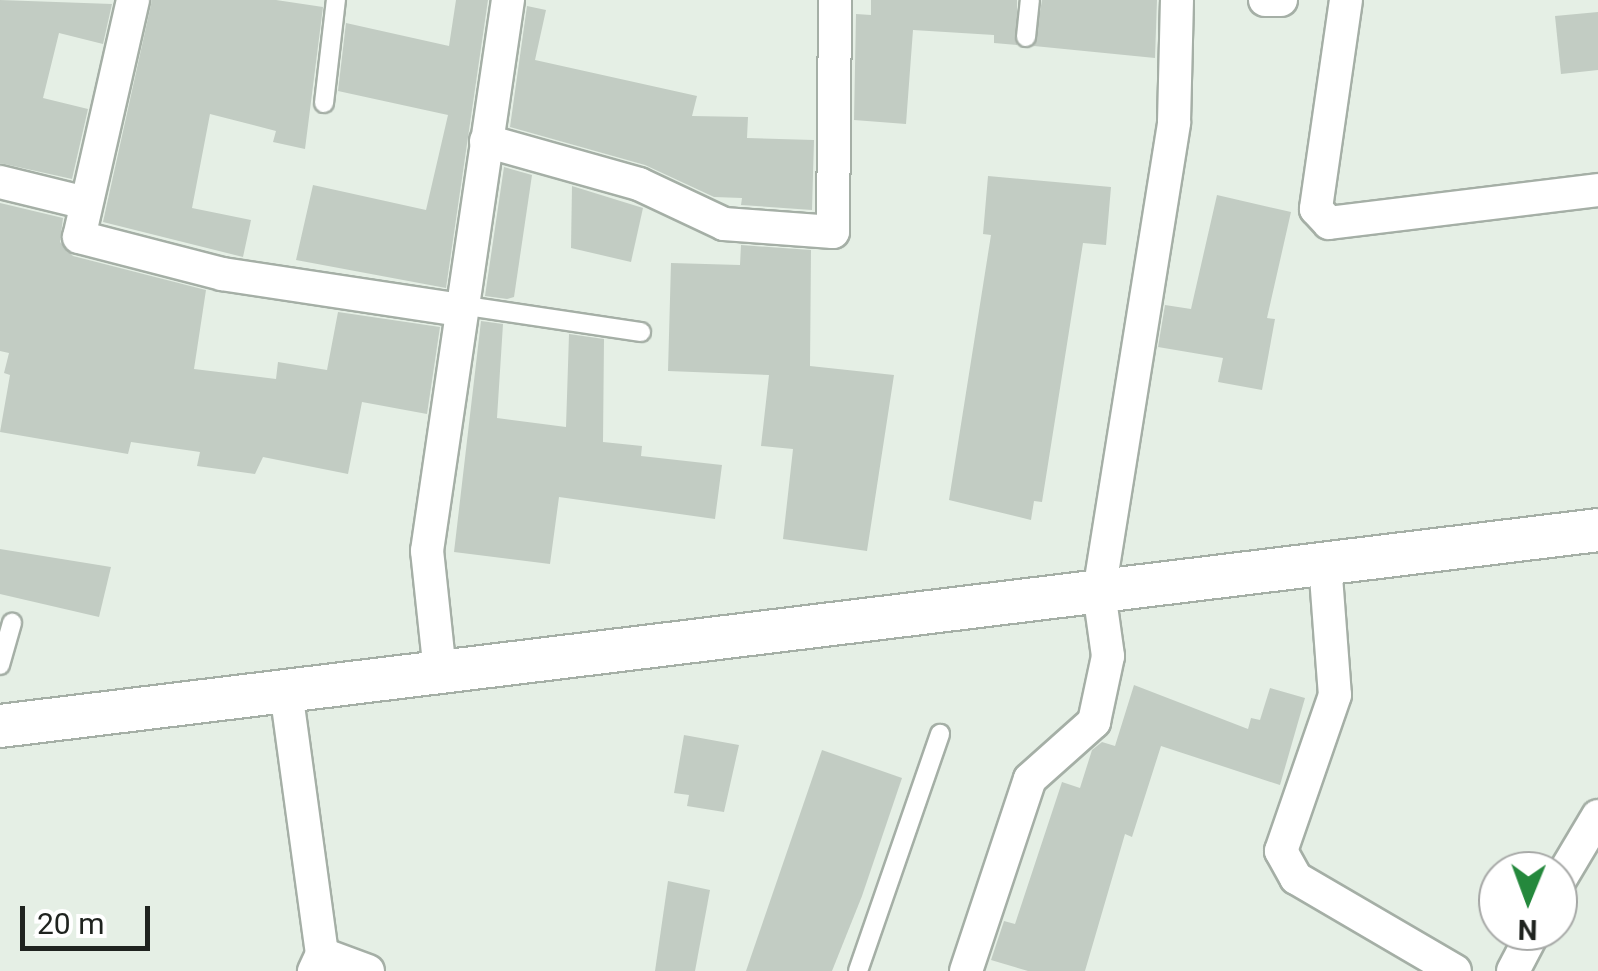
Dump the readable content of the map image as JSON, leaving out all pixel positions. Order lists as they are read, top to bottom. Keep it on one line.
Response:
{"scale_bar":"20 m","north":"bottom"}
